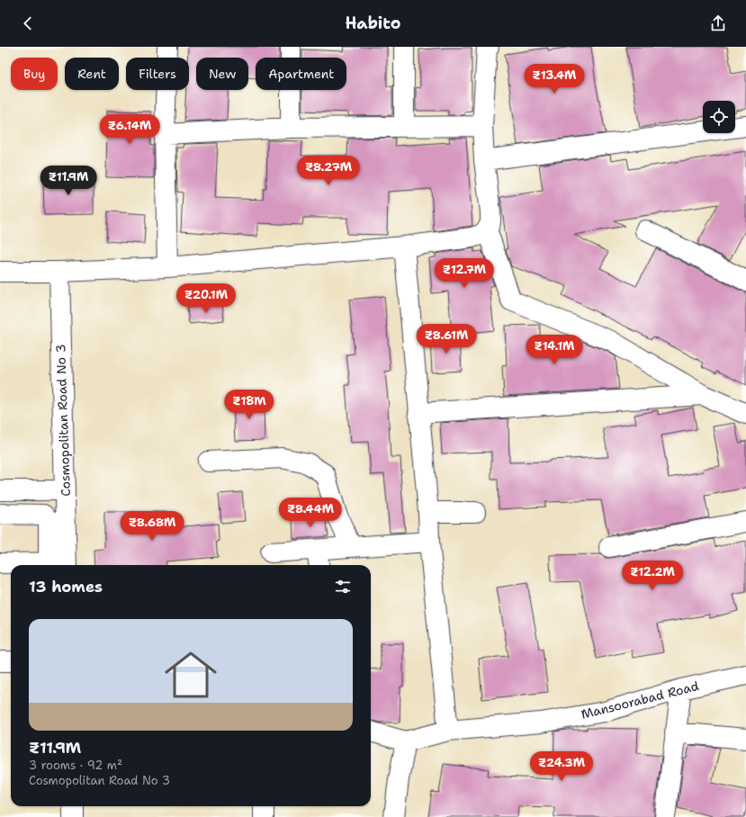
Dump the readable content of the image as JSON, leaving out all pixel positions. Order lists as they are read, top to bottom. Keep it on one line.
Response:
{"streets":{"street":["Cosmopolitan Road No 3","Mansoorabad Road"]},"page":{"header":"Habito","chip":["Buy","Rent","Filters","New","Apartment"],"price":["₹13.4M","₹6.14M","₹8.27M","₹11.9M","₹12.7M","₹20.1M","₹8.61M","₹14.1M","₹18M","₹8.44M","₹8.68M","₹12.2M","₹24.3M"],"heading":"13 homes","list":[{"name":"₹11.9M","note":"3 rooms · 92 m² · Cosmopolitan Road No 3"}]}}
